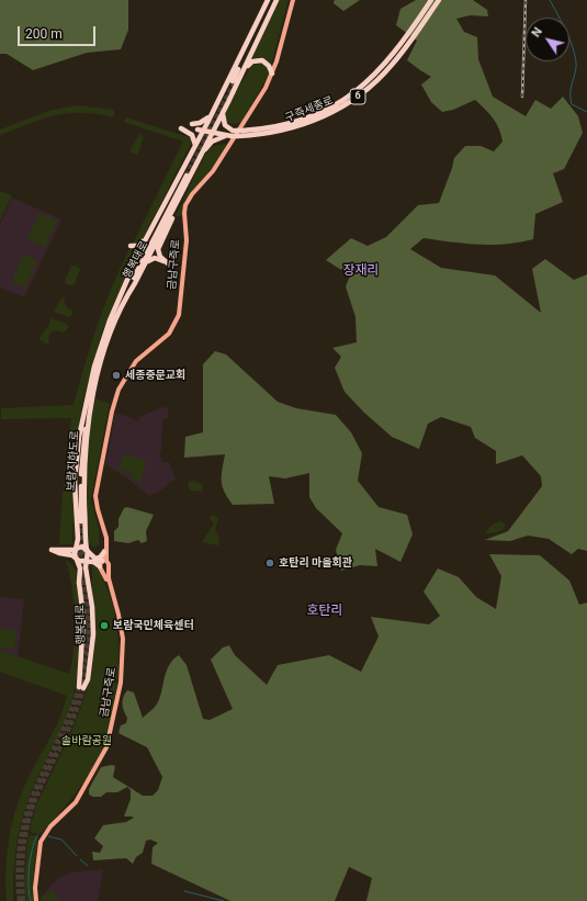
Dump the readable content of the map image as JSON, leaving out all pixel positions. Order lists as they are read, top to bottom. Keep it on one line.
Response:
{"streets":{"highway":["6","구즉세종로","행복대로"],"main road":["금남구즉로"]},"crossings":[["구즉세종로","행복대로"]],"districts":["장재리","호탄리"],"parks":["솔바람공원"],"places":["세종중문교회","호탄리 마을회관","보람국민체육센터"],"scale_bar":"200 m","north":"top left"}
